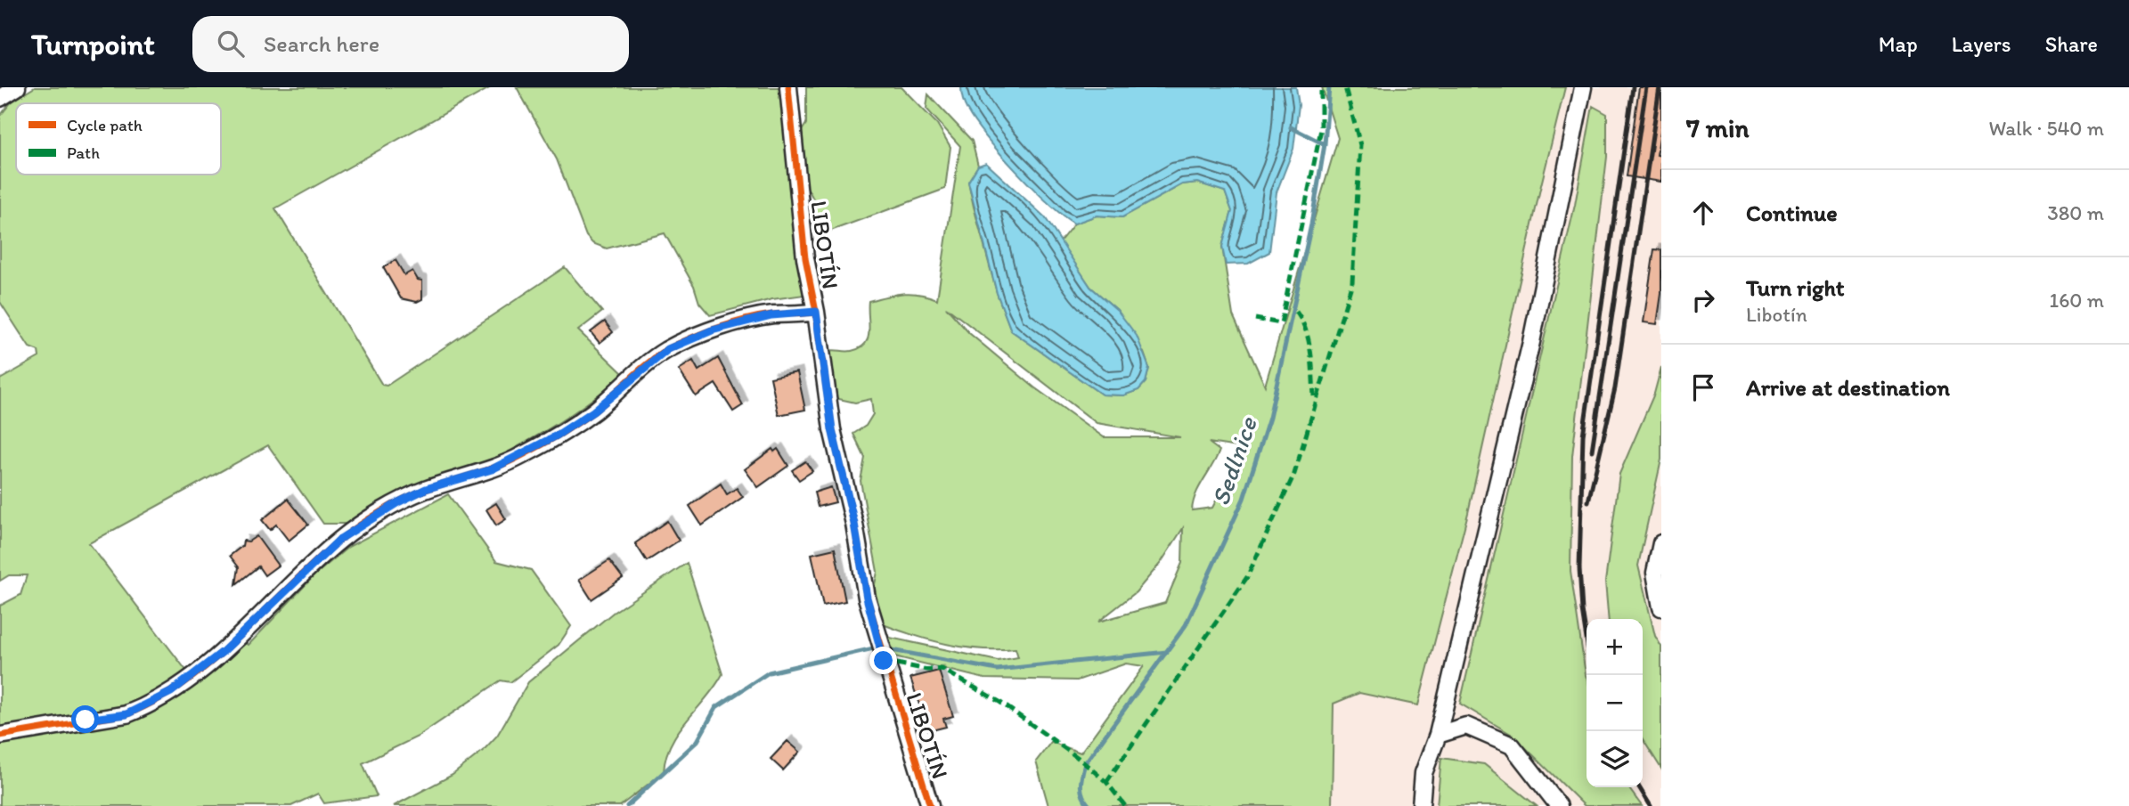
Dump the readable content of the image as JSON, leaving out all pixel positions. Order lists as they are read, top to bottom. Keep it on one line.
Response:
{"streets":{"street":["LIBOTÍN"]},"water":["Sedlnice"],"legend":["Cycle path","Path"],"page":{"header":"Turnpoint","search":"Search here","nav":["Map","Layers","Share"],"heading":["7 min","Walk · 540 m"],"list":[["Continue","380 m"],["Turn right","Libotín","160 m"],"Arrive at destination"],"map_buttons":["+","−"]}}
